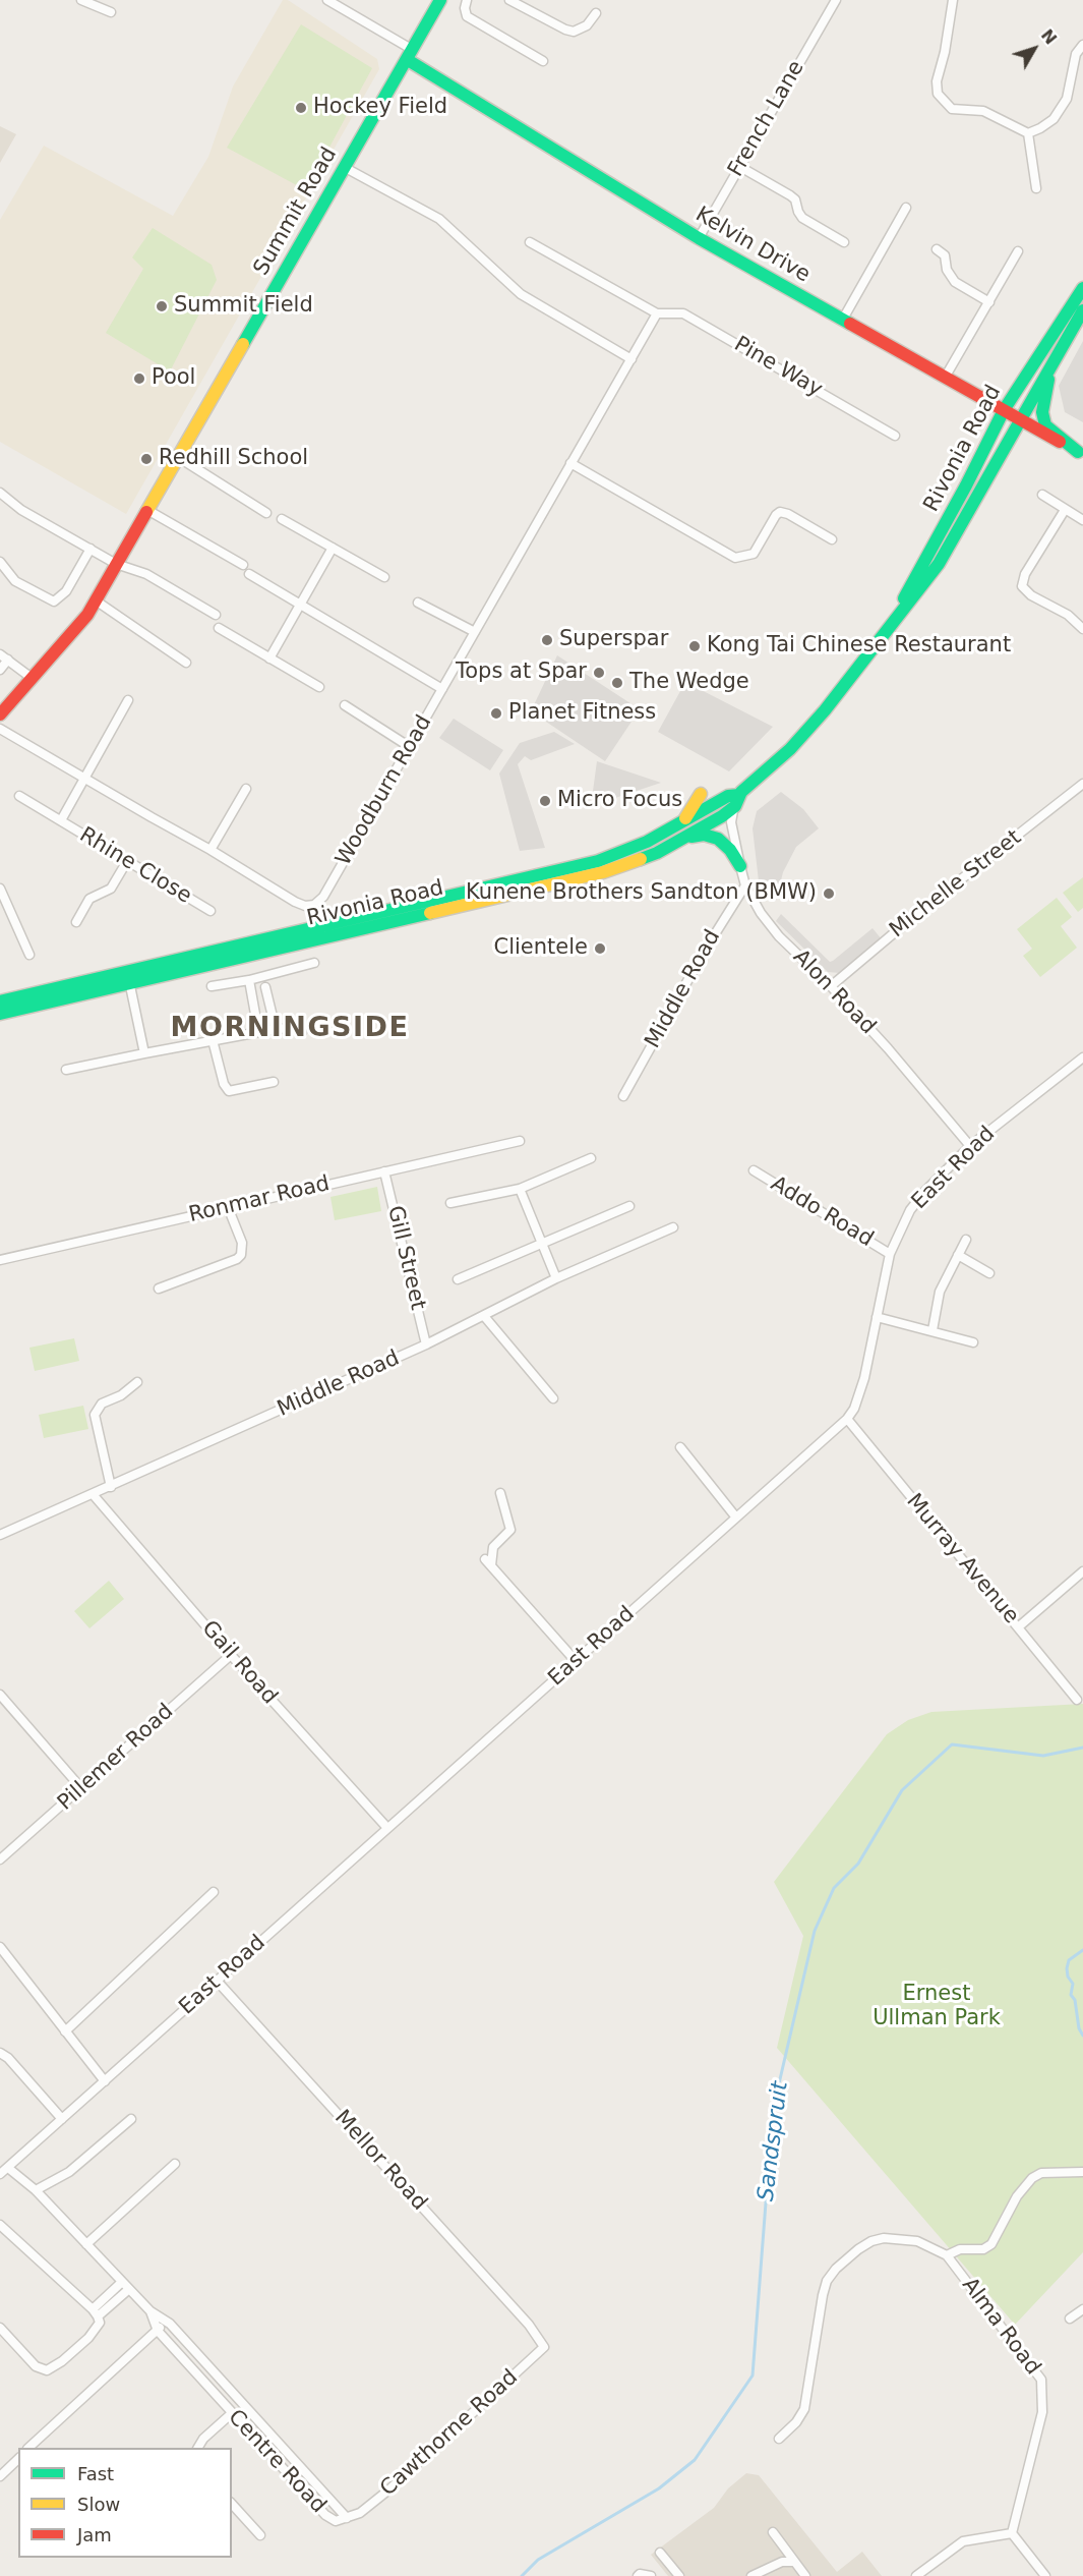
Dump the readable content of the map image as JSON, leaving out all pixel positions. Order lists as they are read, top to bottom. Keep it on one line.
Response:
{"streets":{"main road":["Summit Road","Kelvin Drive","Rivonia Road"],"street":["French Lane","Pine Way","Woodburn Road","Rhine Close","Michelle Street","Middle Road","Alon Road","East Road","Ronmar Road","Addo Road","Gill Street","Murray Avenue","Gail Road","Pillemer Road","Mellor Road","Alma Road","Cawthorne Road","Centre Road"]},"crossings":[["French Lane","Kelvin Drive"],["Summit Road","Kelvin Drive"],["Kelvin Drive","Rivonia Road"],["Pine Way","Woodburn Road"],["Rivonia Road","Alon Road"],["Woodburn Road","Rhine Close"],["Michelle Street","Alon Road"],["Middle Road","Alon Road"],["Middle Road","Gill Street"],["Middle Road","Gail Road"],["Alon Road","East Road"],["East Road","Addo Road"],["East Road","Murray Avenue"],["East Road","Gail Road"],["East Road","Mellor Road"],["East Road","Centre Road"],["Ronmar Road","Gill Street"],["Gail Road","Pillemer Road"],["Mellor Road","Cawthorne Road"],["Cawthorne Road","Centre Road"]],"districts":["MORNINGSIDE"],"water":["Sandspruit"],"parks":["Ernest Ullman Park"],"places":["Hockey Field","Summit Field","Pool","Redhill School","Superspar","Kong Tai Chinese Restaurant","Tops at Spar","The Wedge","Planet Fitness","Micro Focus","Kunene Brothers Sandton (BMW)","Clientele"],"legend":["Fast","Slow","Jam"],"north":"top right"}
